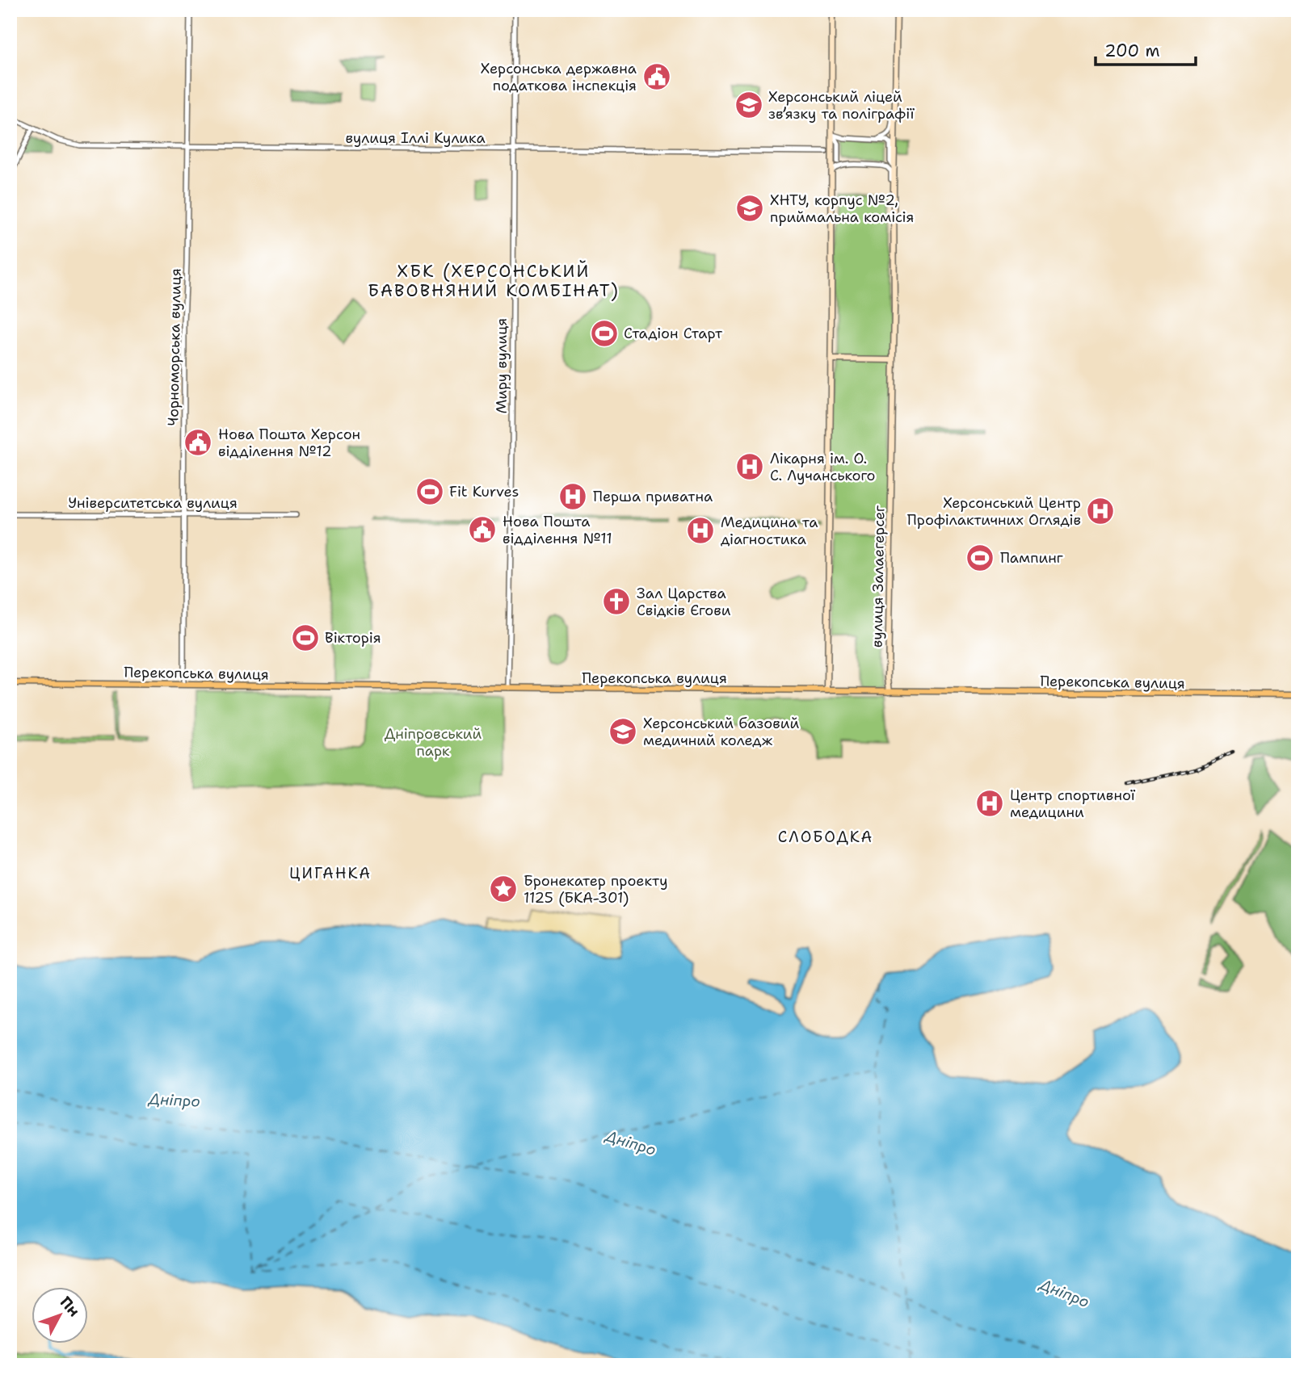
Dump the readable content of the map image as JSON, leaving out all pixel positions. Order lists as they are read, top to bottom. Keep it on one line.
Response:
{"streets":{"main road":["вулиця Залаегерсег","Перекопська вулиця"],"street":["вулиця Іллі Кулика","Чорноморська вулиця","Миру вулиця","Університетська вулиця"]},"crossings":[["вулиця Іллі Кулика","Чорноморська вулиця"],["вулиця Іллі Кулика","Миру вулиця"],["Чорноморська вулиця","Університетська вулиця"],["Чорноморська вулиця","Перекопська вулиця"],["Миру вулиця","Перекопська вулиця"],["вулиця Залаегерсег","Перекопська вулиця"]],"districts":["ХБК (ХЕРСОНСЬКИЙ БАВОВНЯНИЙ КОМБІНАТ)","СЛОБОДКА","ЦИГАНКА"],"water":["Дніпро"],"parks":["Дніпровський парк"],"places":{"public building":["Херсонська державна податкова інспекція","Нова Пошта Херсон відділення №12","Нова Пошта відділення №11"],"school or university":["Херсонський ліцей зв’язку та поліграфії","ХНТУ, корпус №2, приймальна комісія","Херсонський базовий медичний коледж"],"sports":["Стадіон Старт","Fit Kurves","Пампинг","Вікторія"],"hospital":["Лікарня ім. О. С. Лучанського","Перша приватна","Херсонський Центр Профілактичних Оглядів","Медицина та діагностика","Центр спортивної медицини"],"church":["Зал Царства Свідків Єгови"],"place":["Бронекатер проекту 1125 (БКА-301)"]},"scale_bar":"200 m","north":"top right"}
